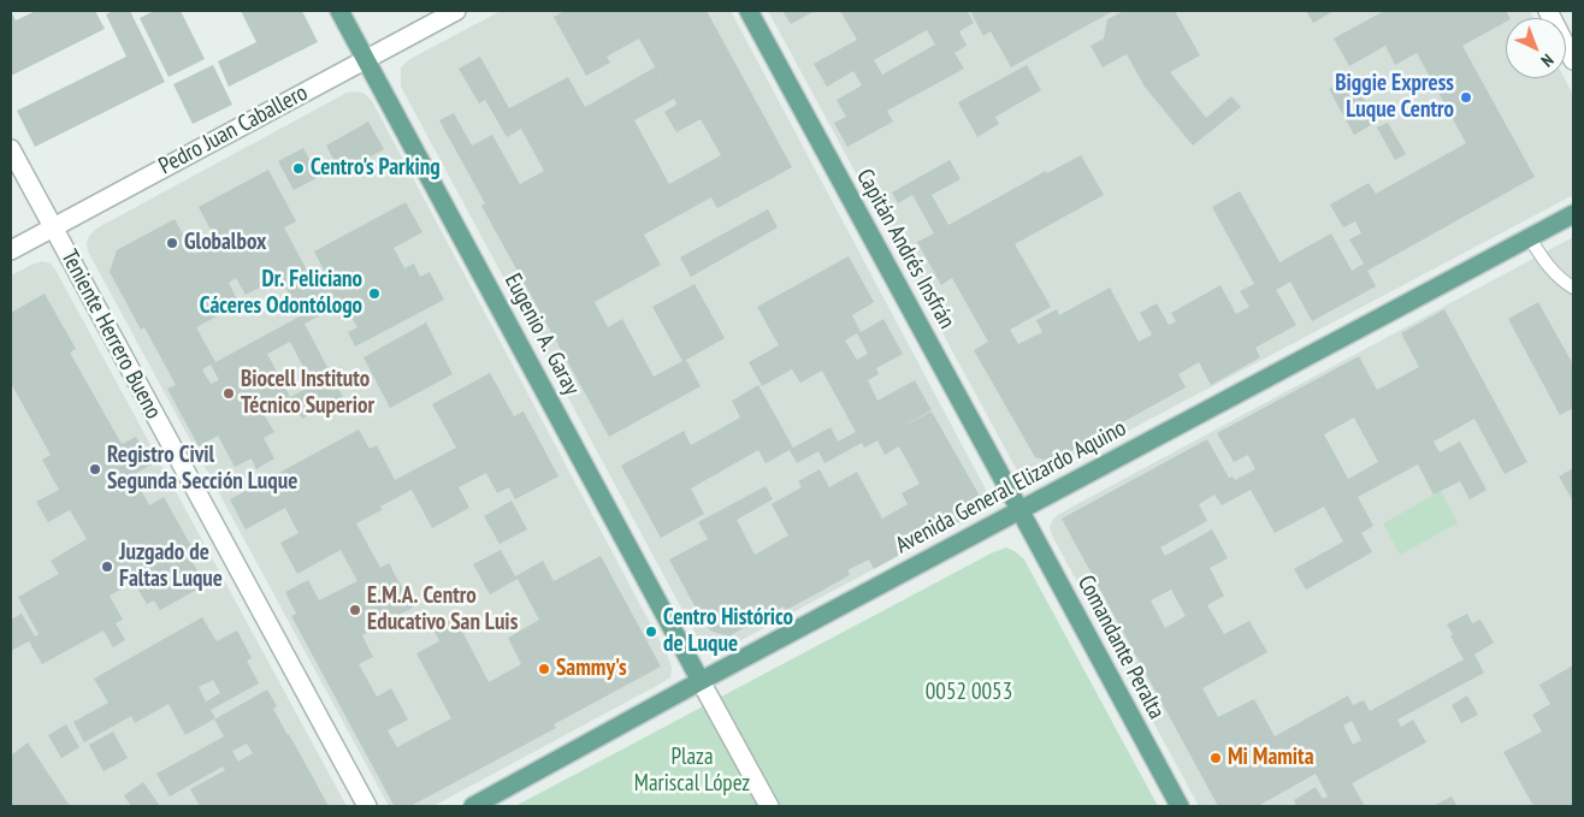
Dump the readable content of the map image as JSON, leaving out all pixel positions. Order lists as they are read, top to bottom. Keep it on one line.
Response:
{"streets":{"main road":["Capitán Andrés Insfrán","Eugenio A. Garay","Avenida General Elizardo Aquino","Comandante Peralta"],"street":["Pedro Juan Caballero","Teniente Herrero Bueno"]},"crossings":[["Pedro Juan Caballero","Teniente Herrero Bueno"],["Pedro Juan Caballero","Eugenio A. Garay"],["Capitán Andrés Insfrán","Avenida General Elizardo Aquino"],["Capitán Andrés Insfrán","Comandante Peralta"],["Eugenio A. Garay","Avenida General Elizardo Aquino"],["Avenida General Elizardo Aquino","Comandante Peralta"]],"parks":["0052 0053","Plaza Mariscal López"],"places":["Biggie Express Luque Centro","Centro's Parking","Globalbox","Dr. Feliciano Cáceres Odontólogo","Biocell Instituto Técnico Superior","Registro Civil Segunda Sección Luque","Juzgado de Faltas Luque","E.M.A. Centro Educativo San Luis","Centro Histórico de Luque","Sammy's","Mi Mamita"],"north":"bottom right"}
